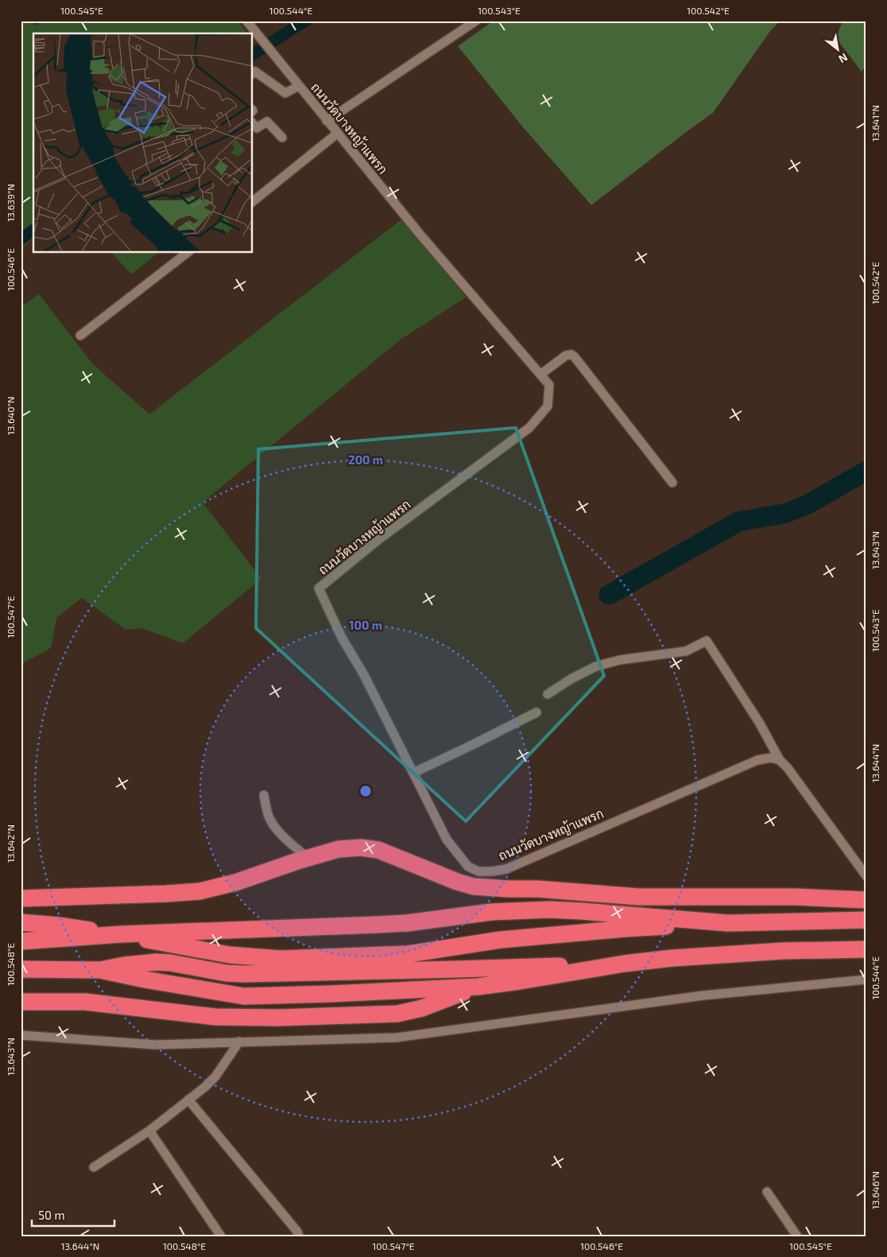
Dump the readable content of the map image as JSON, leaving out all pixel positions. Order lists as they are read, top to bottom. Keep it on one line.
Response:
{"streets":{"street":["ถนนวัดบางหญ้าแพรก"]},"scale_bar":"50 m","north":"bottom right","coordinates":["100.545°E","100.544°E","100.543°E","100.542°E","13.641°N","13.639°N","100.546°E","13.640°N","13.643°N","100.547°E","13.644°N","13.642°N","100.548°E","13.646°N"],"rings":["200 m","100 m"]}
